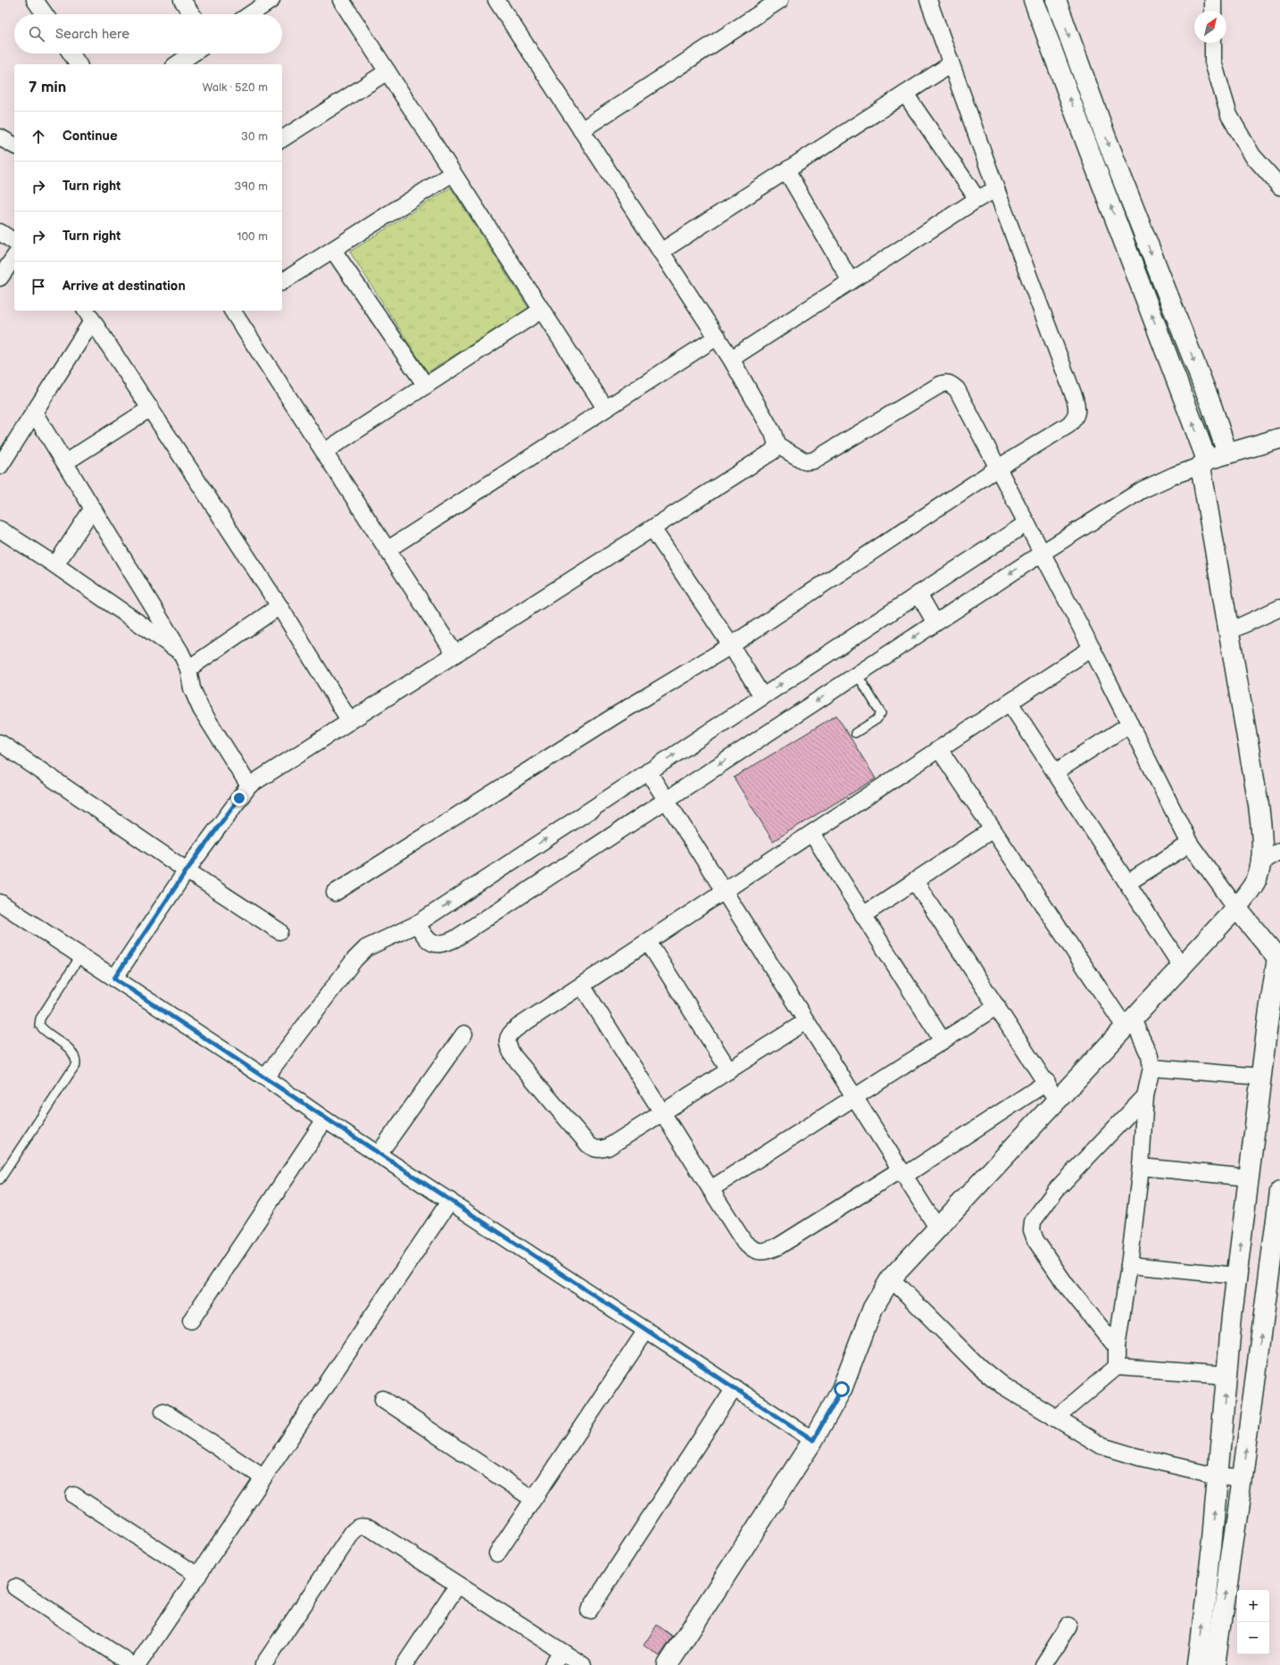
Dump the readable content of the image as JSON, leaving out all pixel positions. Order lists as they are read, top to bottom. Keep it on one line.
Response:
{"north":"top right","page":{"search":"Search here","heading":["7 min","Walk · 520 m"],"list":[["Continue","30 m"],["Turn right","390 m"],["Turn right","100 m"],"Arrive at destination"],"map_buttons":["+","−"]}}
